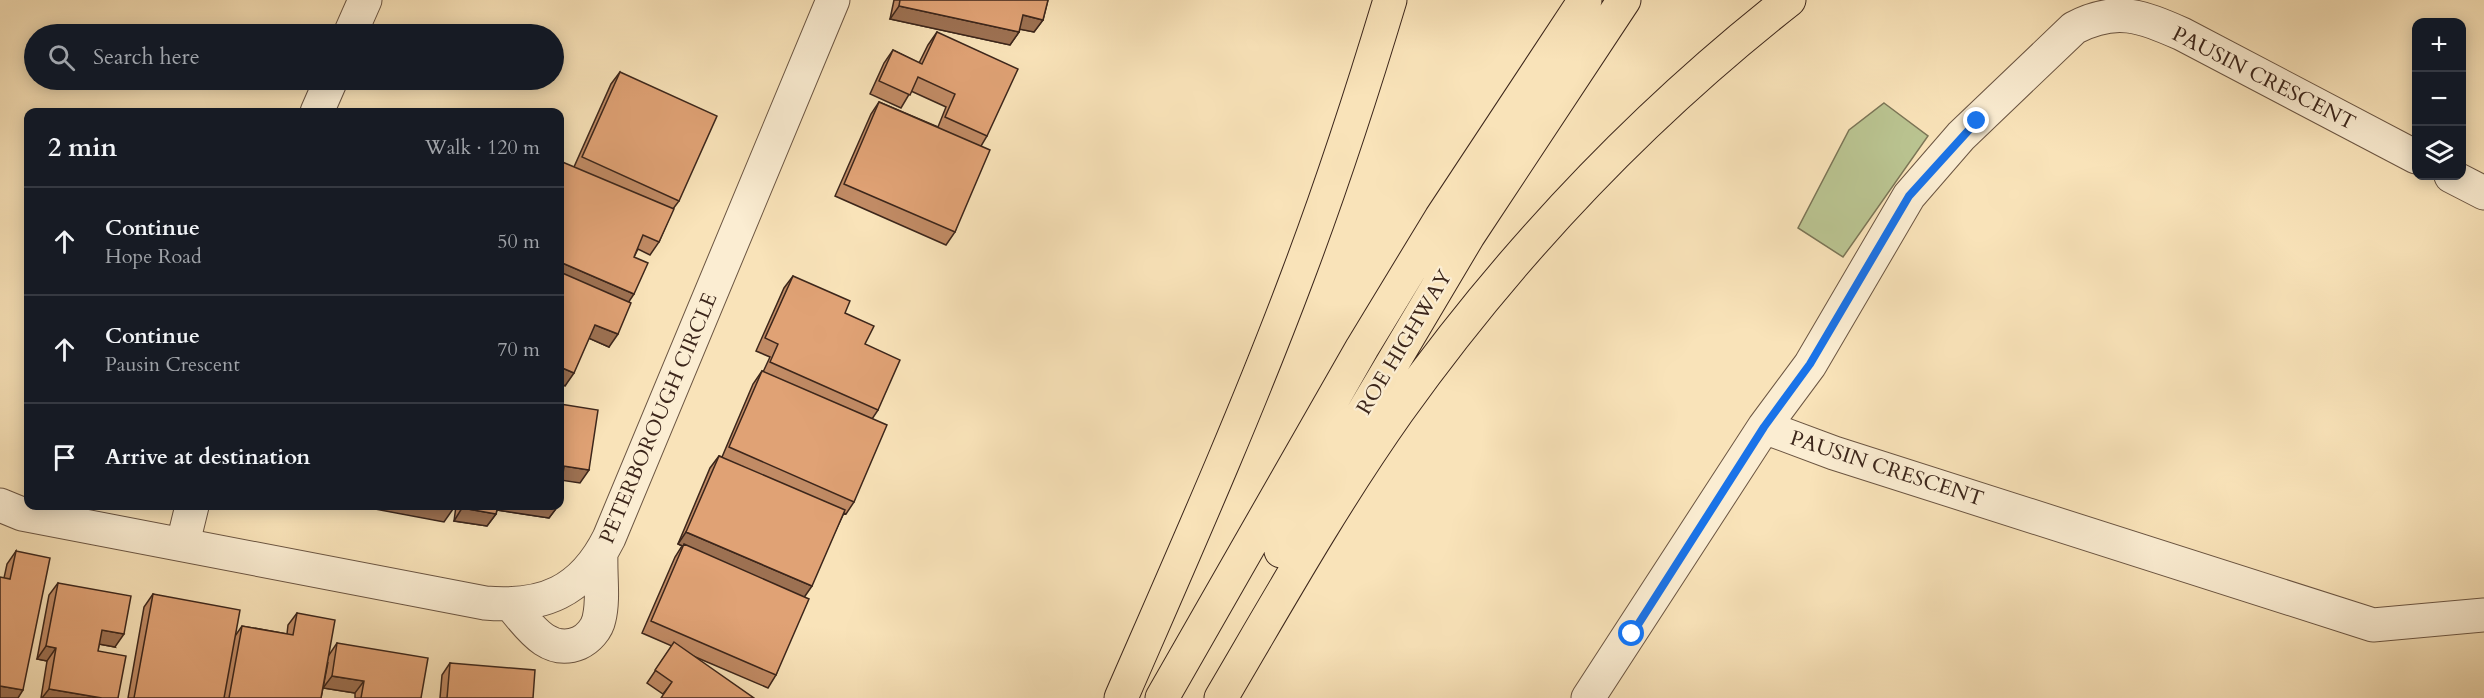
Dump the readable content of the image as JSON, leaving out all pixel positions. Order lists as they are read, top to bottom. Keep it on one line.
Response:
{"streets":{"highway":["ROE HIGHWAY"],"street":["PAUSIN CRESCENT","PETERBOROUGH CIRCLE"]},"page":{"map_buttons":["+","−"],"search":"Search here","heading":["2 min","Walk · 120 m"],"list":[["Continue","Hope Road","50 m"],["Continue","Pausin Crescent","70 m"],"Arrive at destination"]}}
